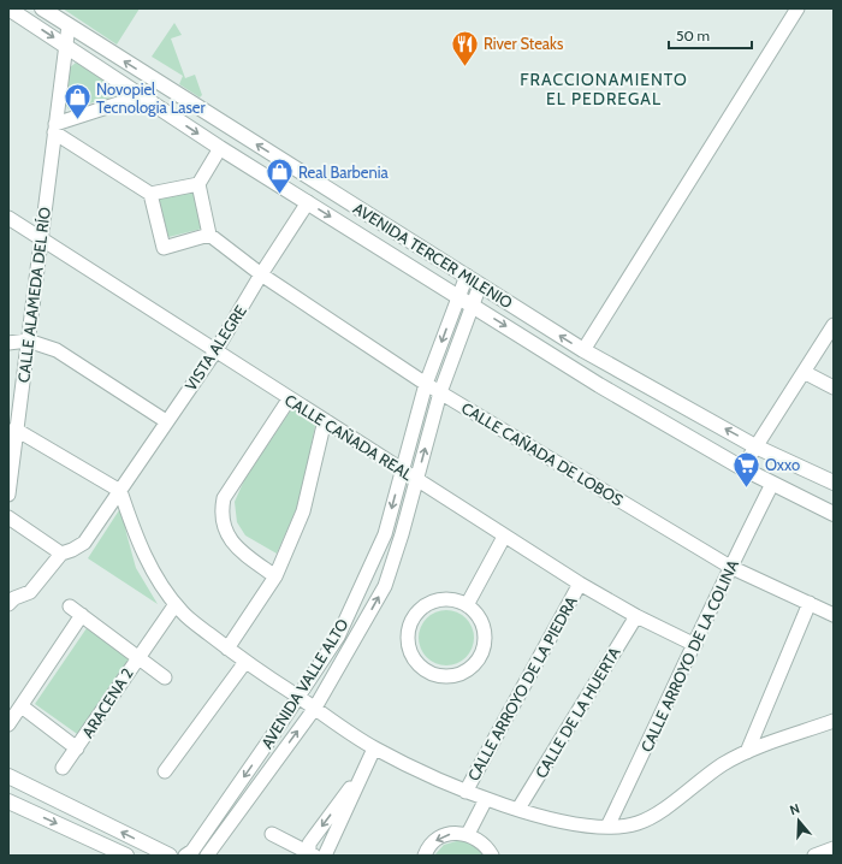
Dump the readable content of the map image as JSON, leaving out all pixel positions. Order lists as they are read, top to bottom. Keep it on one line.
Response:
{"streets":{"street":["AVENIDA TERCER MILENIO","CALLE ALAMEDA DEL RÍO","VISTA ALEGRE","CALLE CAÑADA REAL","CALLE CAÑADA DE LOBOS","CALLE ARROYO DE LA COLINA","AVENIDA VALLE ALTO","CALLE ARROYO DE LA PIEDRA","ARACENA 2","CALLE DE LA HUERTA"]},"crossings":[["AVENIDA TERCER MILENIO","CALLE ALAMEDA DEL RÍO"],["AVENIDA TERCER MILENIO","VISTA ALEGRE"],["AVENIDA TERCER MILENIO","CALLE ARROYO DE LA COLINA"],["AVENIDA TERCER MILENIO","AVENIDA VALLE ALTO"],["CALLE ALAMEDA DEL RÍO","CALLE CAÑADA REAL"],["VISTA ALEGRE","CALLE CAÑADA REAL"],["VISTA ALEGRE","CALLE CAÑADA DE LOBOS"],["CALLE CAÑADA REAL","CALLE ARROYO DE LA COLINA"],["CALLE CAÑADA REAL","AVENIDA VALLE ALTO"],["CALLE CAÑADA REAL","CALLE ARROYO DE LA PIEDRA"],["CALLE CAÑADA REAL","CALLE DE LA HUERTA"],["CALLE CAÑADA DE LOBOS","CALLE ARROYO DE LA COLINA"],["CALLE CAÑADA DE LOBOS","AVENIDA VALLE ALTO"]],"districts":["FRACCIONAMIENTO EL PEDREGAL"],"places":{"restaurant":["River Steaks"],"shop":["Novopiel Tecnologia Laser","Real Barbenia"],"supermarket":["Oxxo"]},"scale_bar":"50 m","north":"top"}
